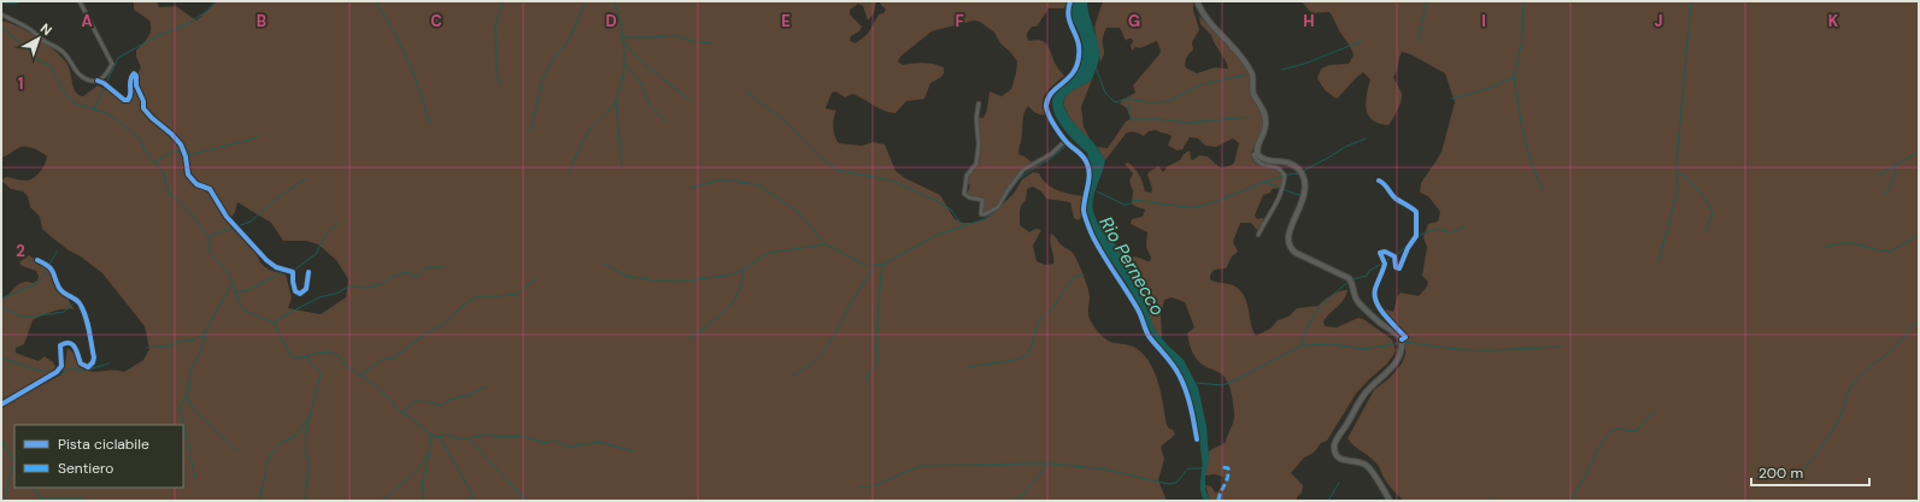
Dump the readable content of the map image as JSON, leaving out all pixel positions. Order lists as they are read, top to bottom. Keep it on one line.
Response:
{"water":["Rio Pernecco"],"legend":["Pista ciclabile","Sentiero"],"scale_bar":"200 m","north":"top right","grid":{"columns":["A","B","C","D","E","F","G","H","I","J","K"],"rows":["1","2"]}}
